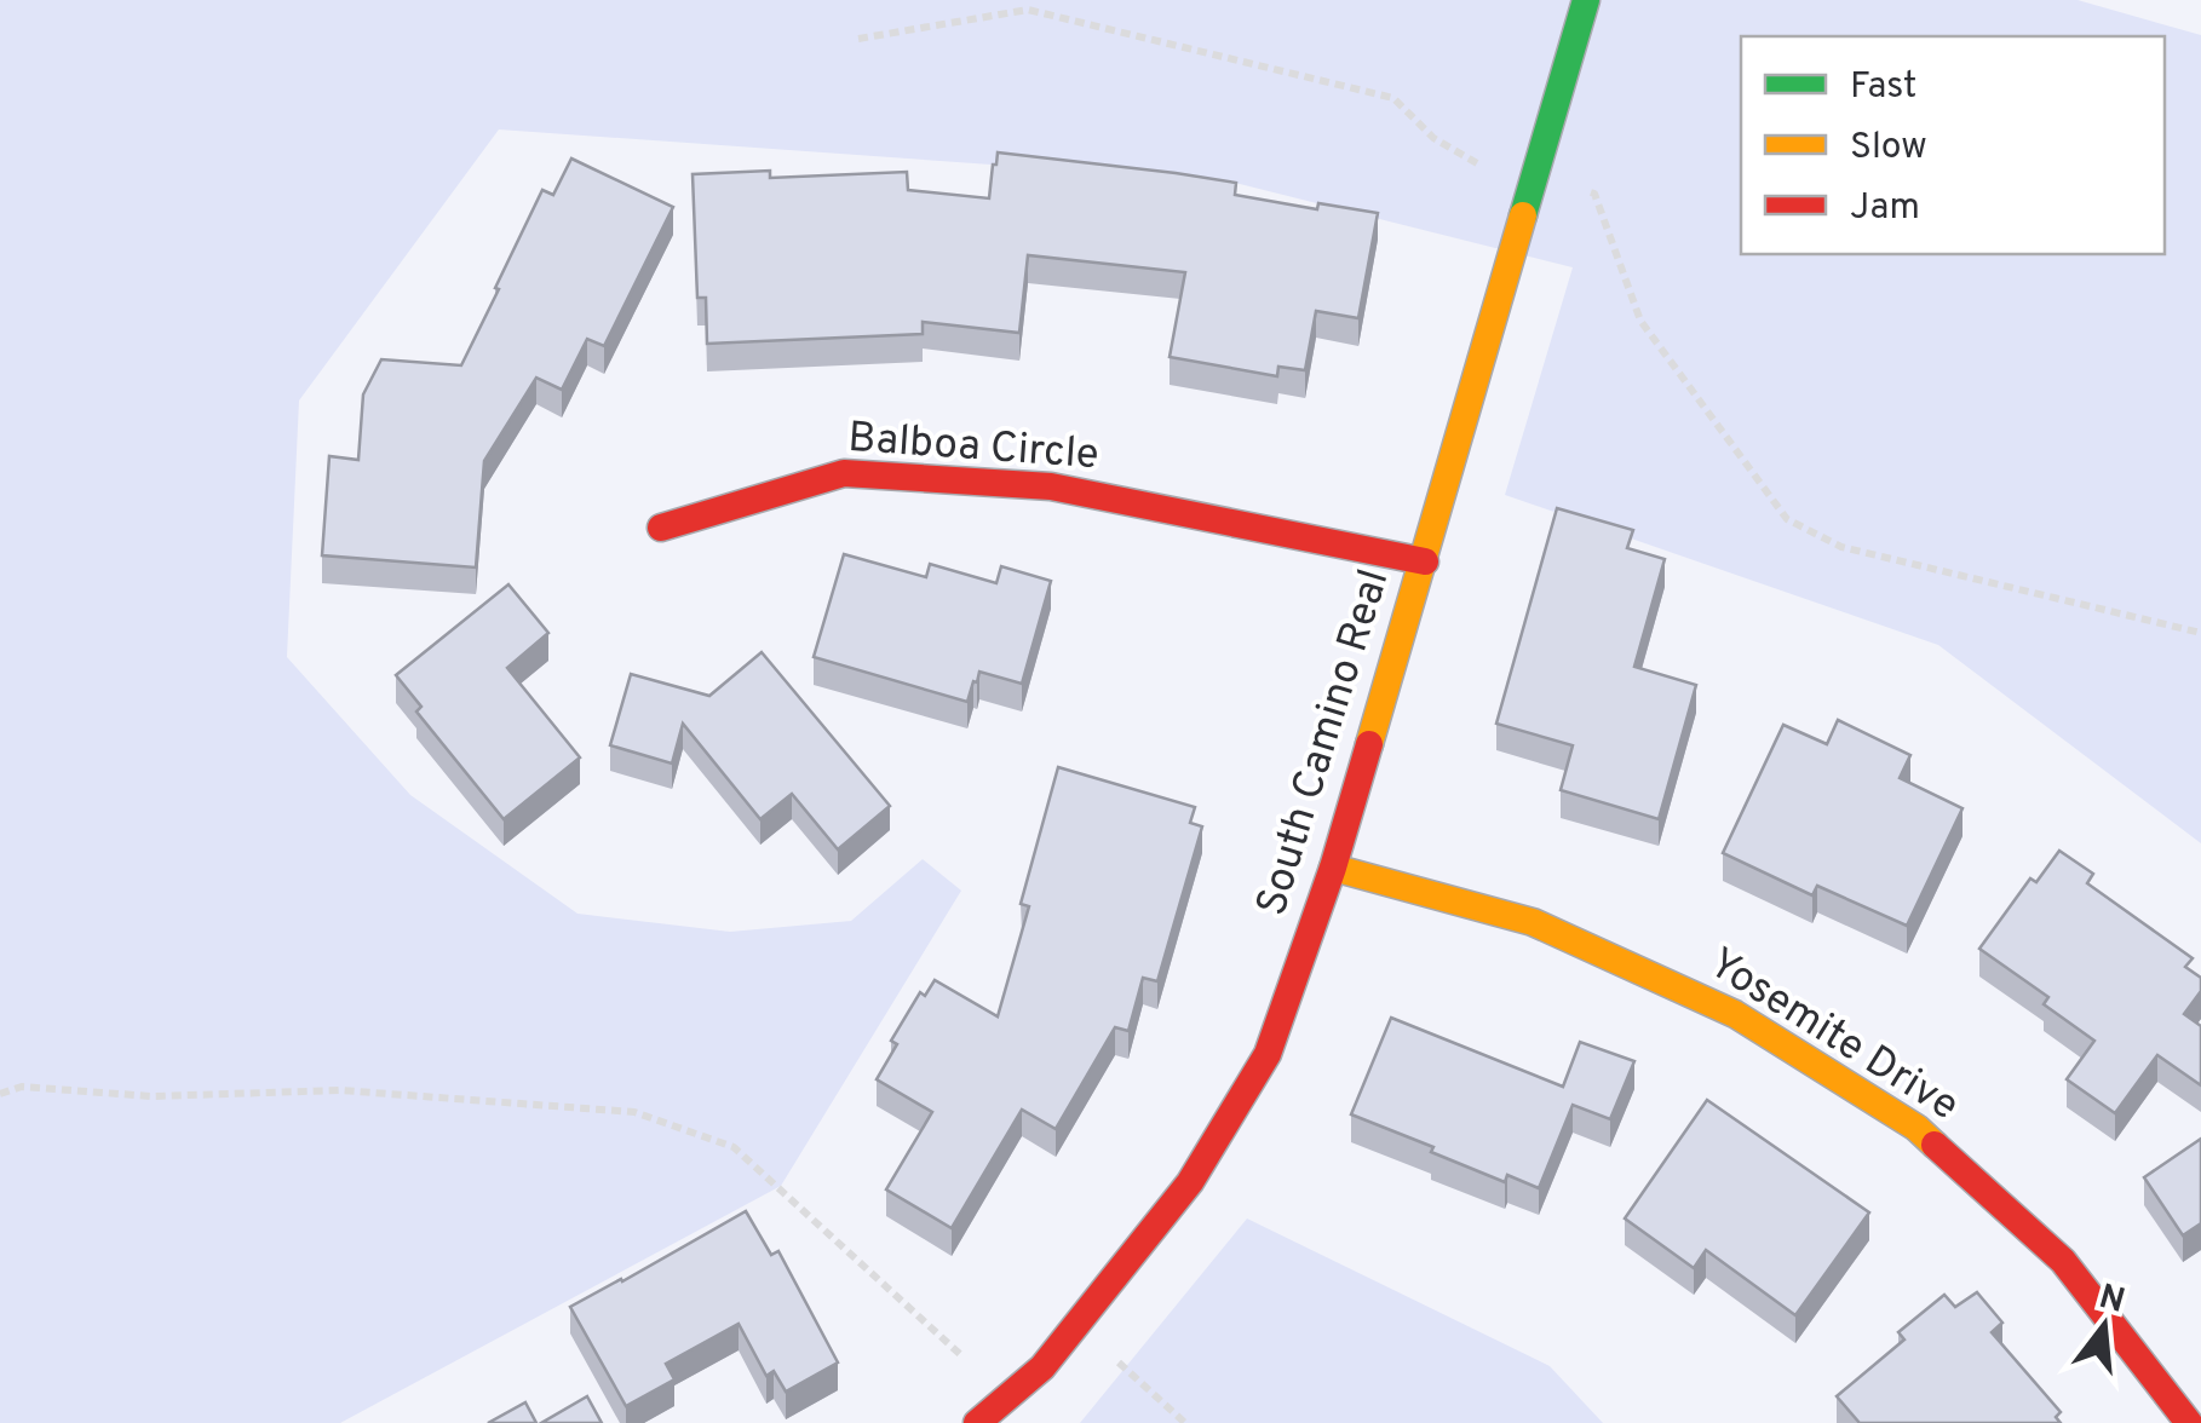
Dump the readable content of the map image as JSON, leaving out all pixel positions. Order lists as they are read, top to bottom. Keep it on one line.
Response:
{"streets":{"street":["Balboa Circle","South Camino Real","Yosemite Drive"]},"crossings":[["Balboa Circle","South Camino Real"],["South Camino Real","Yosemite Drive"]],"legend":["Fast","Slow","Jam"],"north":"top"}
